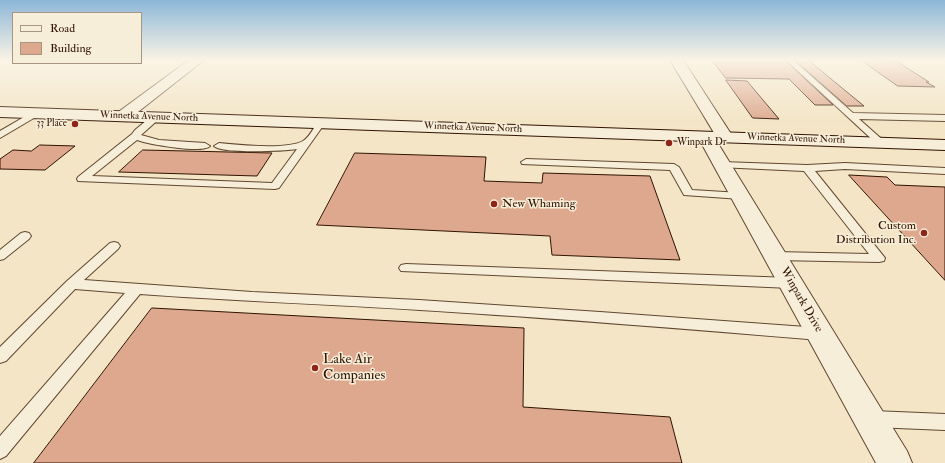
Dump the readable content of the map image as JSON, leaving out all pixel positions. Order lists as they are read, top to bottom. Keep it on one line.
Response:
{"streets":{"main road":["Winnetka Avenue North","Winpark Drive"]},"crossings":[["Winnetka Avenue North","Winpark Drive"]],"places":["33 Place","Winpark Dr","New Whaming","Custom Distribution Inc.","Lake Air Companies"],"legend":["Road","Building"]}
